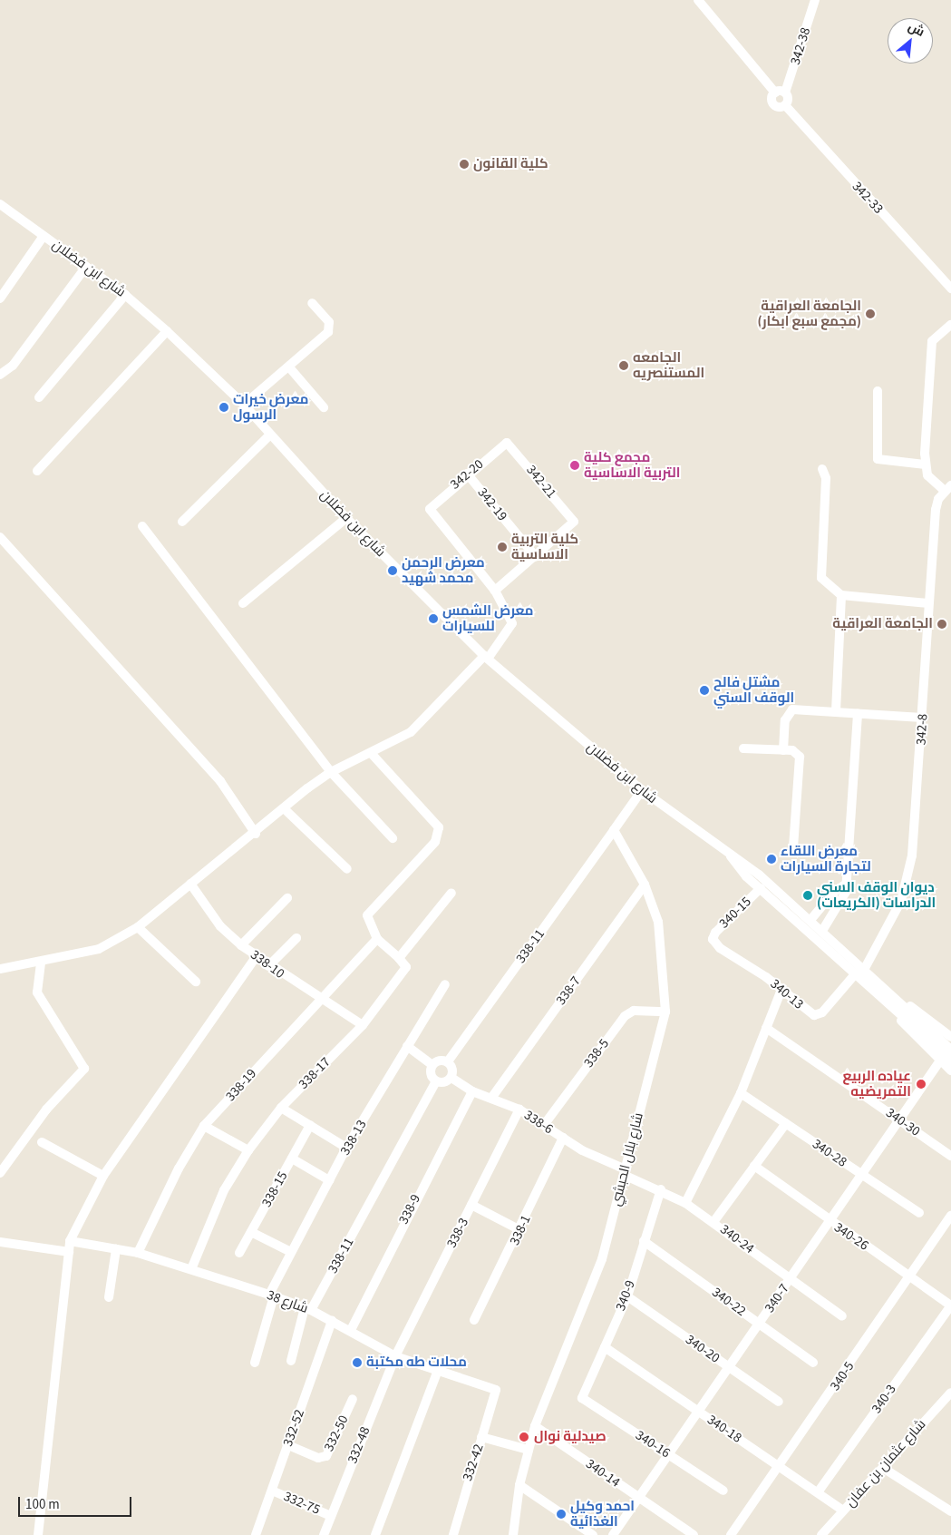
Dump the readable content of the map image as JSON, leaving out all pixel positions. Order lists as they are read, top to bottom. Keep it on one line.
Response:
{"streets":{"street":["342-38","342-33","شارع ابن فضلان","342-20","342-21","342-19","342-8","340-15","338-11","338-10","338-7","340-13","338-5","338-17","338-19","338-6","340-30","338-13","340-28","شارع بلال الحبشي","338-15","338-9","338-1","338-3","340-26","340-24","340-9","340-7","شارع 38","340-22","340-20","340-5","340-3","332-52","340-18","332-50","340-16","332-48","332-42","شارع عثمان بن عفان","340-14","332-75"]},"crossings":[["342-38","342-33"],["شارع ابن فضلان","342-8"],["شارع ابن فضلان","340-15"],["شارع ابن فضلان","340-13"],["342-20","342-21"],["342-20","342-19"],["342-21","342-19"],["340-15","340-13"],["338-11","338-6"],["338-11","شارع بلال الحبشي"],["338-11","شارع 38"],["338-10","338-17"],["338-10","338-19"],["338-7","338-6"],["338-7","شارع بلال الحبشي"],["338-5","338-6"],["338-5","شارع بلال الحبشي"],["338-17","شارع 38"],["338-19","شارع 38"],["338-6","شارع بلال الحبشي"],["338-6","338-9"],["338-6","338-1"],["338-6","338-3"],["338-6","340-24"],["340-30","340-7"],["338-13","شارع 38"],["340-28","340-7"],["شارع بلال الحبشي","340-24"],["شارع بلال الحبشي","340-14"],["338-9","شارع 38"],["338-3","شارع 38"],["338-3","332-48"],["340-26","340-7"],["340-26","340-5"],["340-26","340-3"],["340-24","340-9"],["340-24","340-7"],["340-9","340-22"],["340-9","340-20"],["340-9","340-18"],["340-9","340-16"],["340-7","340-22"],["340-7","340-20"],["340-7","340-18"],["340-7","340-16"],["340-7","340-14"],["شارع 38","332-52"],["شارع 38","332-48"],["شارع 38","332-42"],["340-5","340-18"],["340-3","340-18"],["332-52","332-50"],["332-52","332-75"],["340-18","شارع عثمان بن عفان"],["332-48","332-75"]],"places":["كلية القانون","الجامعة العراقية (مجمع سبع ابكار)","الجامعه المستنصريه","معرض خيرات الرسول","مجمع كلية التربية الاساسية","كلية التربية الاساسية","معرض الرحمن محمد شهيد","معرض الشمس للسيارات","الجامعة العراقية","مشتل فالح الوقف السني","معرض اللقاء لتجارة السيارات","ديوان الوقف السني الدراسات (الكريعات)","عياده الربيع التمريضيه","محلات طه مكتبة","صيدلية نوال","احمد وكيل الغذائية"],"scale_bar":"100 m","north":"top right"}
